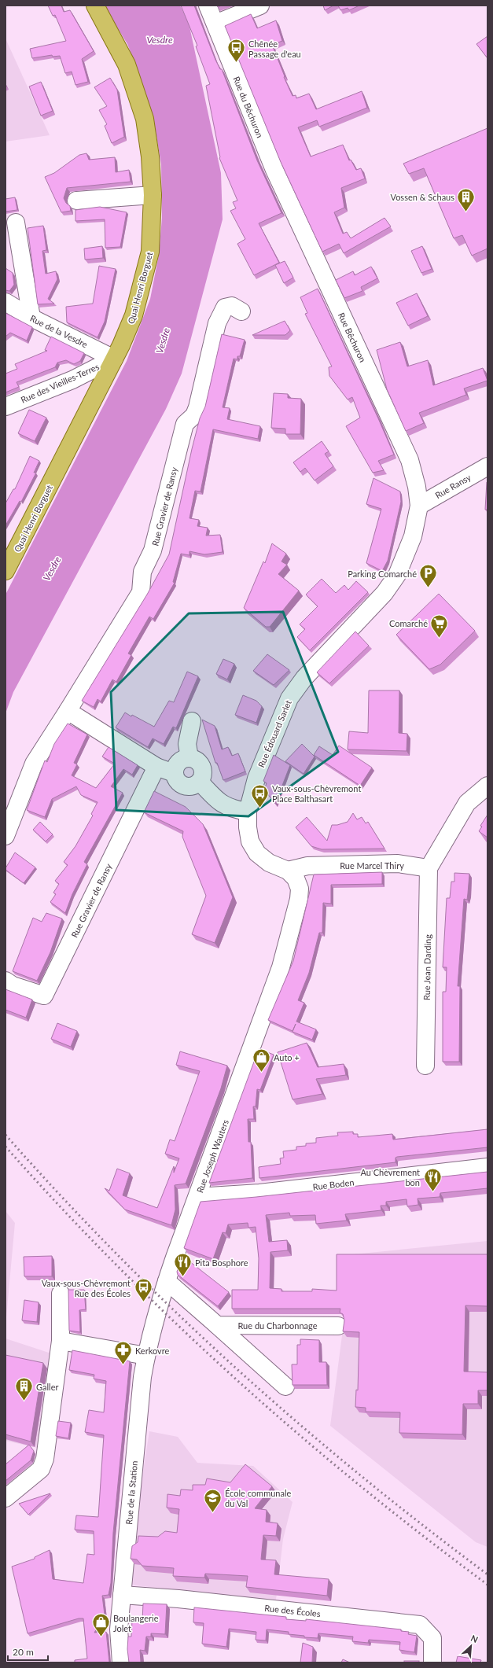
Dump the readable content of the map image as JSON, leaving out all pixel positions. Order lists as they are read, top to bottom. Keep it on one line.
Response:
{"streets":{"main road":["Quai Henri Borguet"],"street":["Rue du Bêchuron","Rue de la Vesdre","Rue Bêchuron","Rue des Vieilles-Terres","Rue Ransy","Rue Gravier de Ransy","Rue Édouard Sarlet","Rue Marcel Thiry","Rue Jean Darding","Rue Joseph Wauters","Rue Boden","Rue du Charbonnage","Rue de la Station","Rue des Écoles"]},"crossings":[["Rue du Bêchuron","Rue Bêchuron"],["Quai Henri Borguet","Rue de la Vesdre"],["Quai Henri Borguet","Rue des Vieilles-Terres"],["Rue de la Vesdre","Rue des Vieilles-Terres"],["Rue Bêchuron","Rue Ransy"],["Rue Bêchuron","Rue Édouard Sarlet"],["Rue Ransy","Rue Édouard Sarlet"],["Rue Édouard Sarlet","Rue Marcel Thiry"],["Rue Édouard Sarlet","Rue Joseph Wauters"],["Rue Marcel Thiry","Rue Jean Darding"],["Rue Joseph Wauters","Rue Boden"],["Rue Joseph Wauters","Rue du Charbonnage"],["Rue Joseph Wauters","Rue de la Station"],["Rue de la Station","Rue des Écoles"]],"water":["Vesdre"],"places":{"bus stop":["Chênée Passage d'eau","Vaux-sous-Chèvremont Place Balthasart","Vaux-sous-Chèvremont Rue des Écoles"],"building":["Vossen & Schaus","Galler"],"parking":["Parking Comarché"],"supermarket":["Comarché"],"shop":["Auto +","Boulangerie Jolet"],"restaurant":["Au Chèvrement bon","Pita Bosphore"],"pharmacy":["Kerkovre"],"school or university":["École communale du Val"]},"scale_bar":"20 m","north":"top right"}
